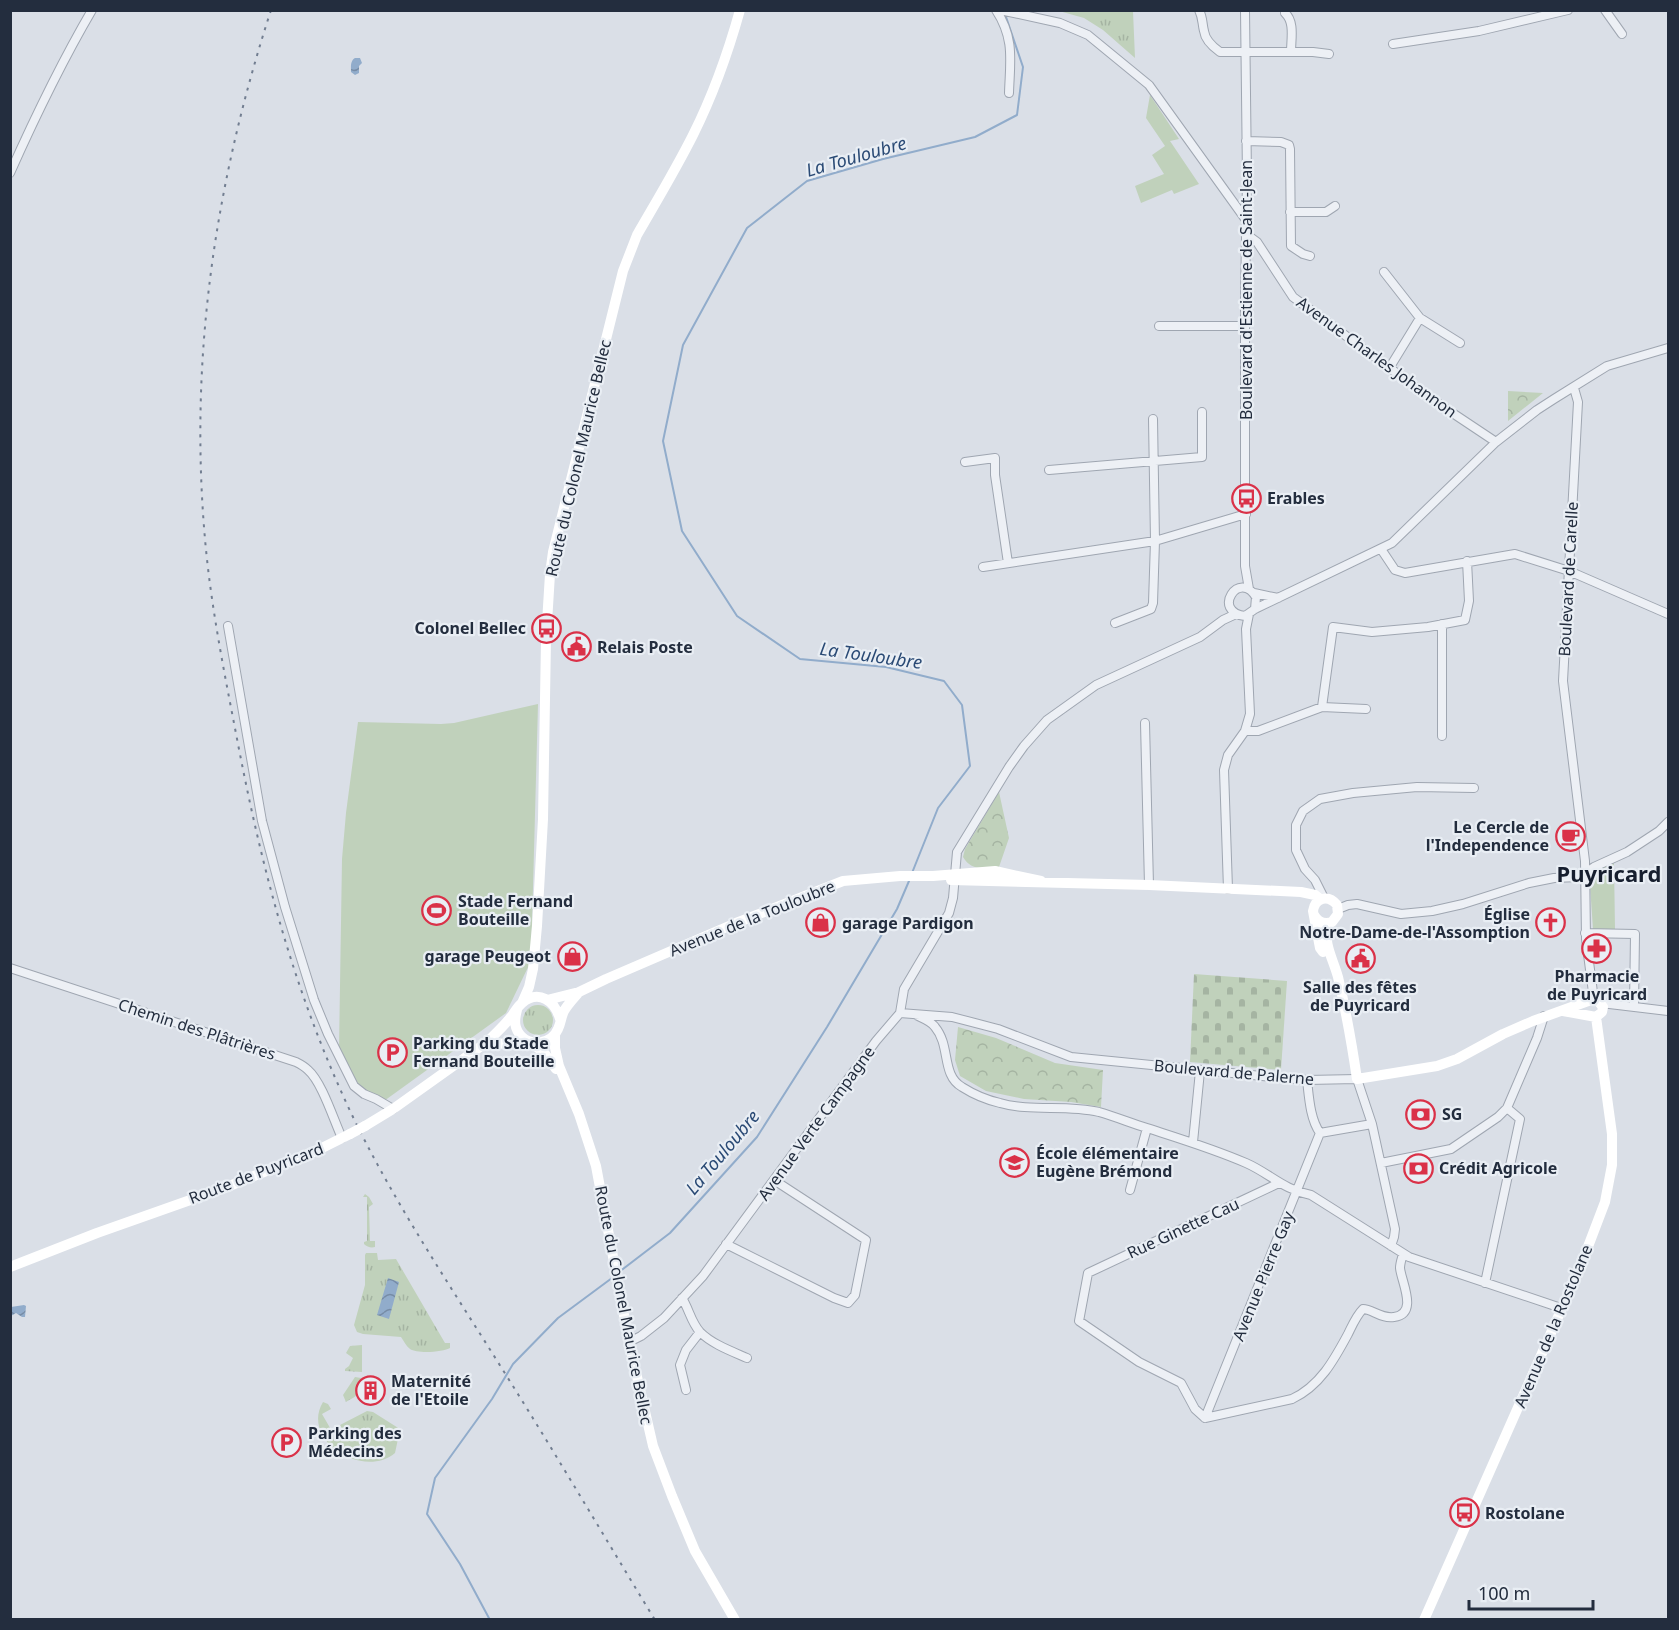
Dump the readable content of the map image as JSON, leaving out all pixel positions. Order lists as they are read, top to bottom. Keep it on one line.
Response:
{"streets":{"main road":["Route du Colonel Maurice Bellec","Avenue de la Touloubre","Boulevard de Palerne","Route de Puyricard","Avenue de la Rostolane"],"street":["Boulevard d'Estienne de Saint-Jean","Avenue Charles Johannon","Boulevard de Carelle","Chemin des Plâtrières","Avenue Verte Campagne","Rue Ginette Cau","Avenue Pierre Gay"]},"crossings":[["Boulevard d'Estienne de Saint-Jean","Avenue Charles Johannon"],["Boulevard d'Estienne de Saint-Jean","Avenue Verte Campagne"],["Route du Colonel Maurice Bellec","Avenue de la Touloubre"],["Route du Colonel Maurice Bellec","Avenue Verte Campagne"],["Route du Colonel Maurice Bellec","Route de Puyricard"],["Boulevard de Carelle","Boulevard de Palerne"],["Boulevard de Carelle","Avenue de la Rostolane"],["Avenue de la Touloubre","Avenue Verte Campagne"],["Avenue de la Touloubre","Route de Puyricard"],["Chemin des Plâtrières","Route de Puyricard"],["Boulevard de Palerne","Avenue Verte Campagne"],["Boulevard de Palerne","Avenue de la Rostolane"],["Rue Ginette Cau","Avenue Pierre Gay"]],"districts":["Puyricard"],"water":["La Touloubre"],"places":{"bus stop":["Erables","Colonel Bellec","Rostolane"],"public building":["Relais Poste","Salle des fêtes de Puyricard"],"cafe":["Le Cercle de l'Independence"],"sports":["Stade Fernand Bouteille"],"shop":["garage Pardigon","garage Peugeot"],"church":["Église Notre-Dame-de-l'Assomption"],"pharmacy":["Pharmacie de Puyricard"],"parking":["Parking du Stade Fernand Bouteille","Parking des Médecins"],"bank":["SG","Crédit Agricole"],"school or university":["École élémentaire Eugène Brémond"],"building":["Maternité de l'Etoile"]},"scale_bar":"100 m"}
